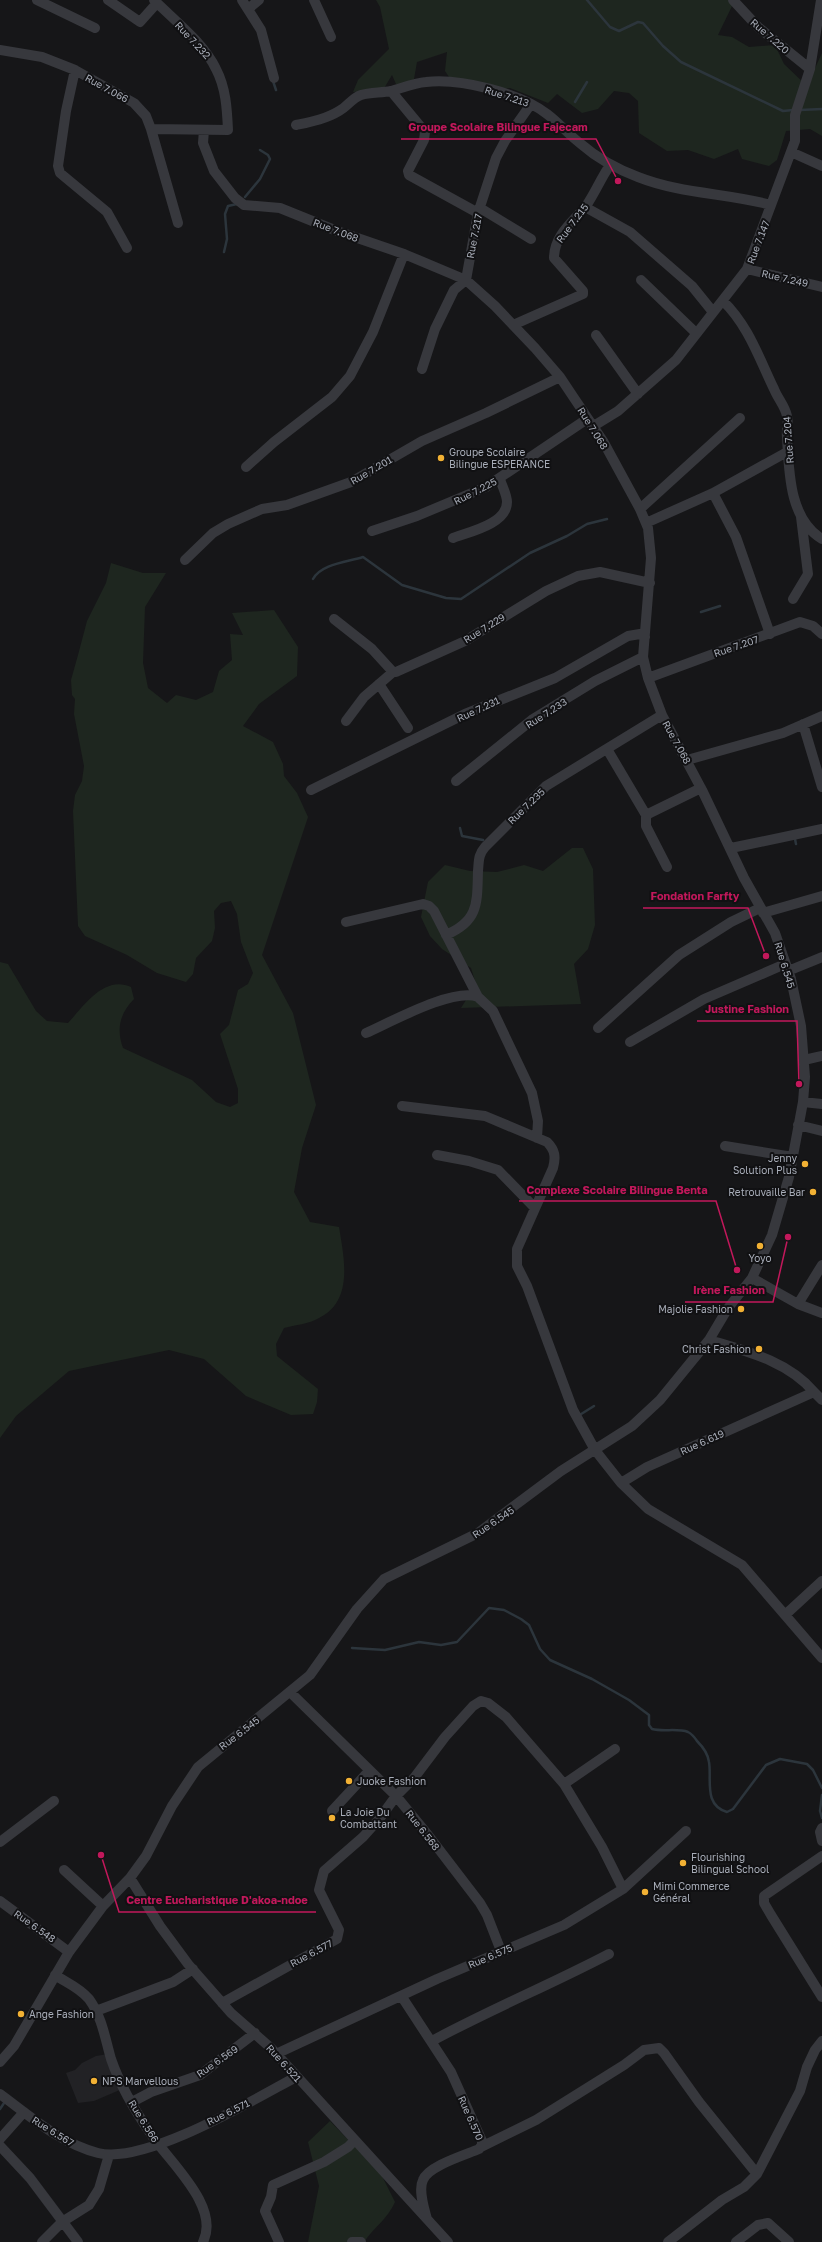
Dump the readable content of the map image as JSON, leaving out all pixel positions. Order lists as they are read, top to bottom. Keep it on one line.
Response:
{"streets":{"street":["Rue 7.220","Rue 7.232","Rue 7.066","Rue 7.213","Rue 7.215","Rue 7.068","Rue 7.217","Rue 7.147","Rue 7.249","Rue 7.204","Rue 7.201","Rue 7.225","Rue 7.229","Rue 7.207","Rue 7.231","Rue 7.233","Rue 7.235","Rue 6.545","Rue 6.619","Rue 6.568","Rue 6.548","Rue 6.577","Rue 6.575","Rue 6.569","Rue 6.521","Rue 6.571","Rue 6.570","Rue 6.566","Rue 6.567"]},"crossings":[["Rue 7.220","Rue 7.147"],["Rue 7.232","Rue 7.068"],["Rue 7.213","Rue 7.215"],["Rue 7.213","Rue 7.217"],["Rue 7.213","Rue 7.147"],["Rue 7.215","Rue 7.068"],["Rue 7.068","Rue 7.217"],["Rue 7.068","Rue 7.147"],["Rue 7.068","Rue 7.201"],["Rue 7.068","Rue 7.225"],["Rue 7.068","Rue 7.229"],["Rue 7.068","Rue 7.207"],["Rue 7.068","Rue 7.231"],["Rue 7.068","Rue 7.233"],["Rue 7.068","Rue 7.235"],["Rue 7.068","Rue 6.545"],["Rue 7.147","Rue 7.249"],["Rue 7.147","Rue 7.204"],["Rue 7.147","Rue 7.225"],["Rue 6.545","Rue 6.568"],["Rue 6.545","Rue 6.548"],["Rue 6.545","Rue 6.521"],["Rue 6.545","Rue 6.566"],["Rue 6.568","Rue 6.577"],["Rue 6.568","Rue 6.575"],["Rue 6.577","Rue 6.521"],["Rue 6.575","Rue 6.521"],["Rue 6.575","Rue 6.570"],["Rue 6.569","Rue 6.521"],["Rue 6.569","Rue 6.566"],["Rue 6.521","Rue 6.571"],["Rue 6.521","Rue 6.570"],["Rue 6.571","Rue 6.566"],["Rue 6.571","Rue 6.567"],["Rue 6.566","Rue 6.567"]],"places":["Groupe Scolaire Bilingue Fajecam","Groupe Scolaire Bilingue ESPERANCE","Fondation Farfty","Justine Fashion","Jenny Solution Plus","Retrouvaille Bar","Irène Fashion","Yoyo","Complexe Scolaire Bilingue Benta","Majolie Fashion","Christ Fashion","Juoke Fashion","La Joie Du Combattant","Centre Eucharistique D'akoa-ndoe","Flourishing Bilingual School","Mimi Commerce Général","Ange Fashion","NPS Marvellous"]}
